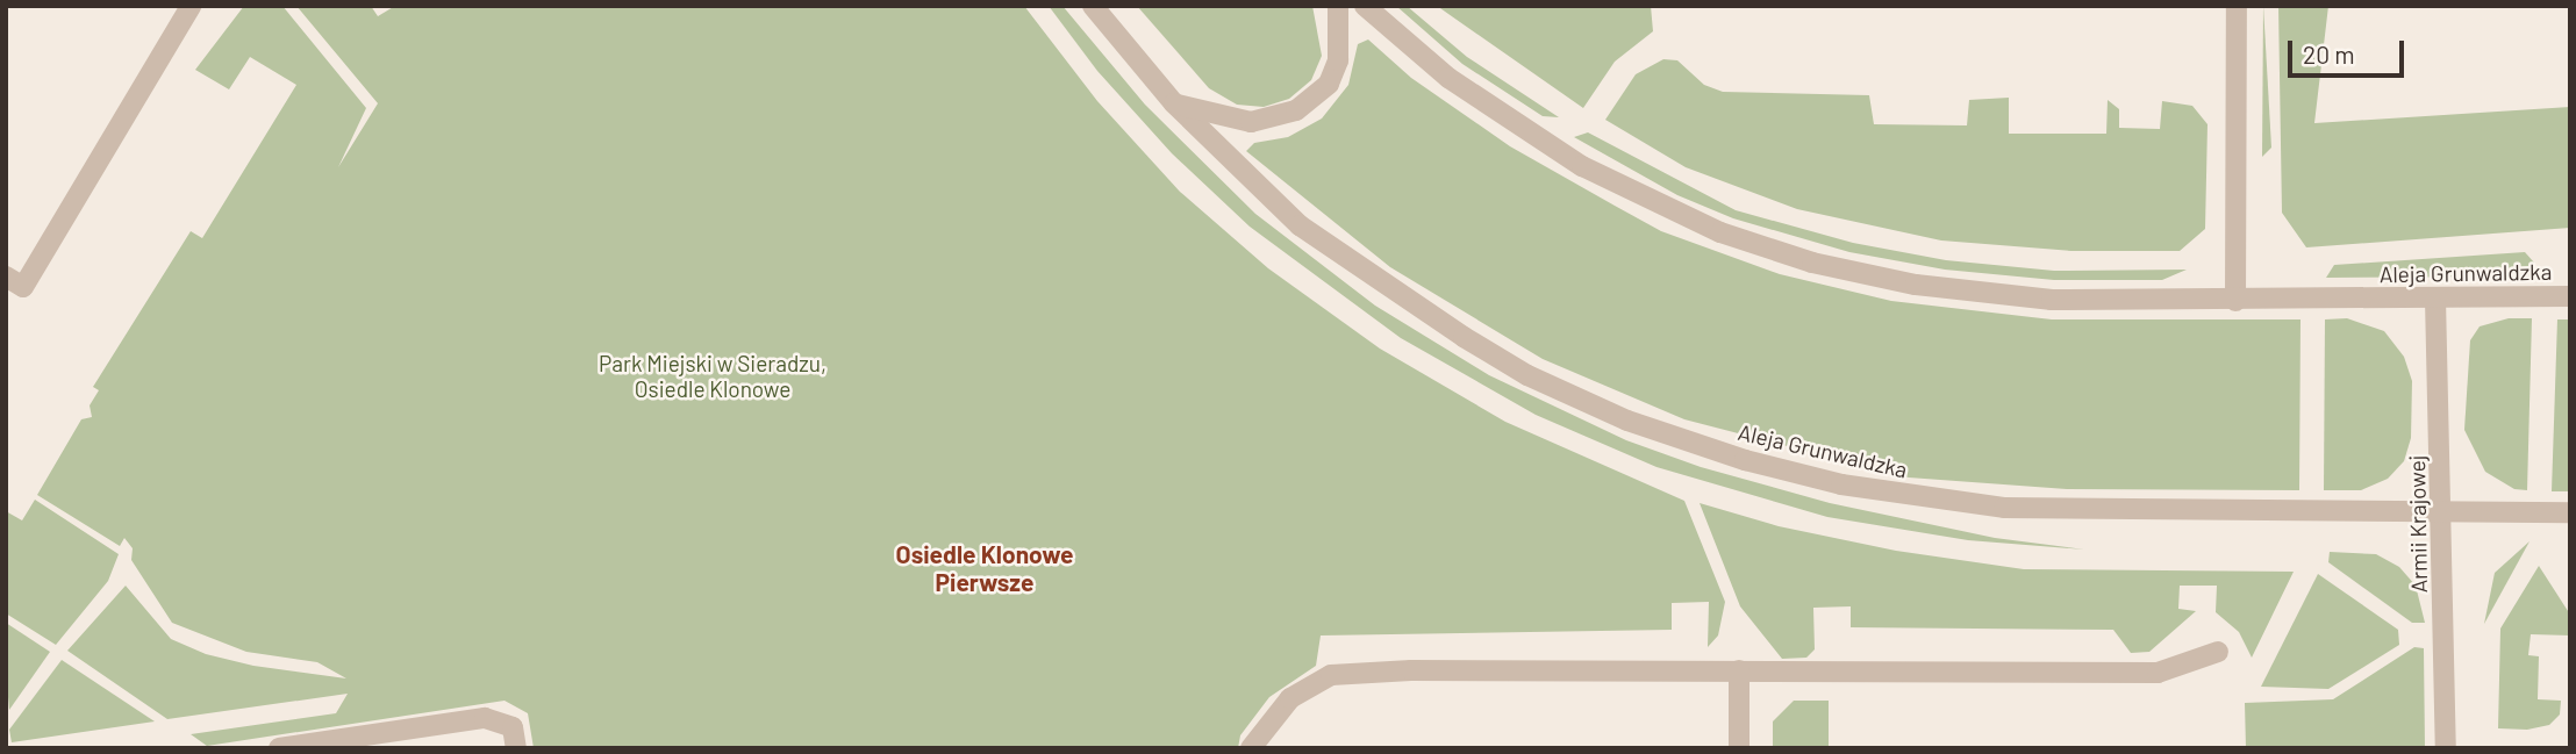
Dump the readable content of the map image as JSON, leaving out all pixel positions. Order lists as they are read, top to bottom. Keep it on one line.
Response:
{"streets":{"street":["Aleja Grunwaldzka","Armii Krajowej"]},"crossings":[["Aleja Grunwaldzka","Armii Krajowej"]],"districts":["Osiedle Klonowe Pierwsze"],"parks":["Park Miejski w Sieradzu, Osiedle Klonowe"],"scale_bar":"20 m"}
